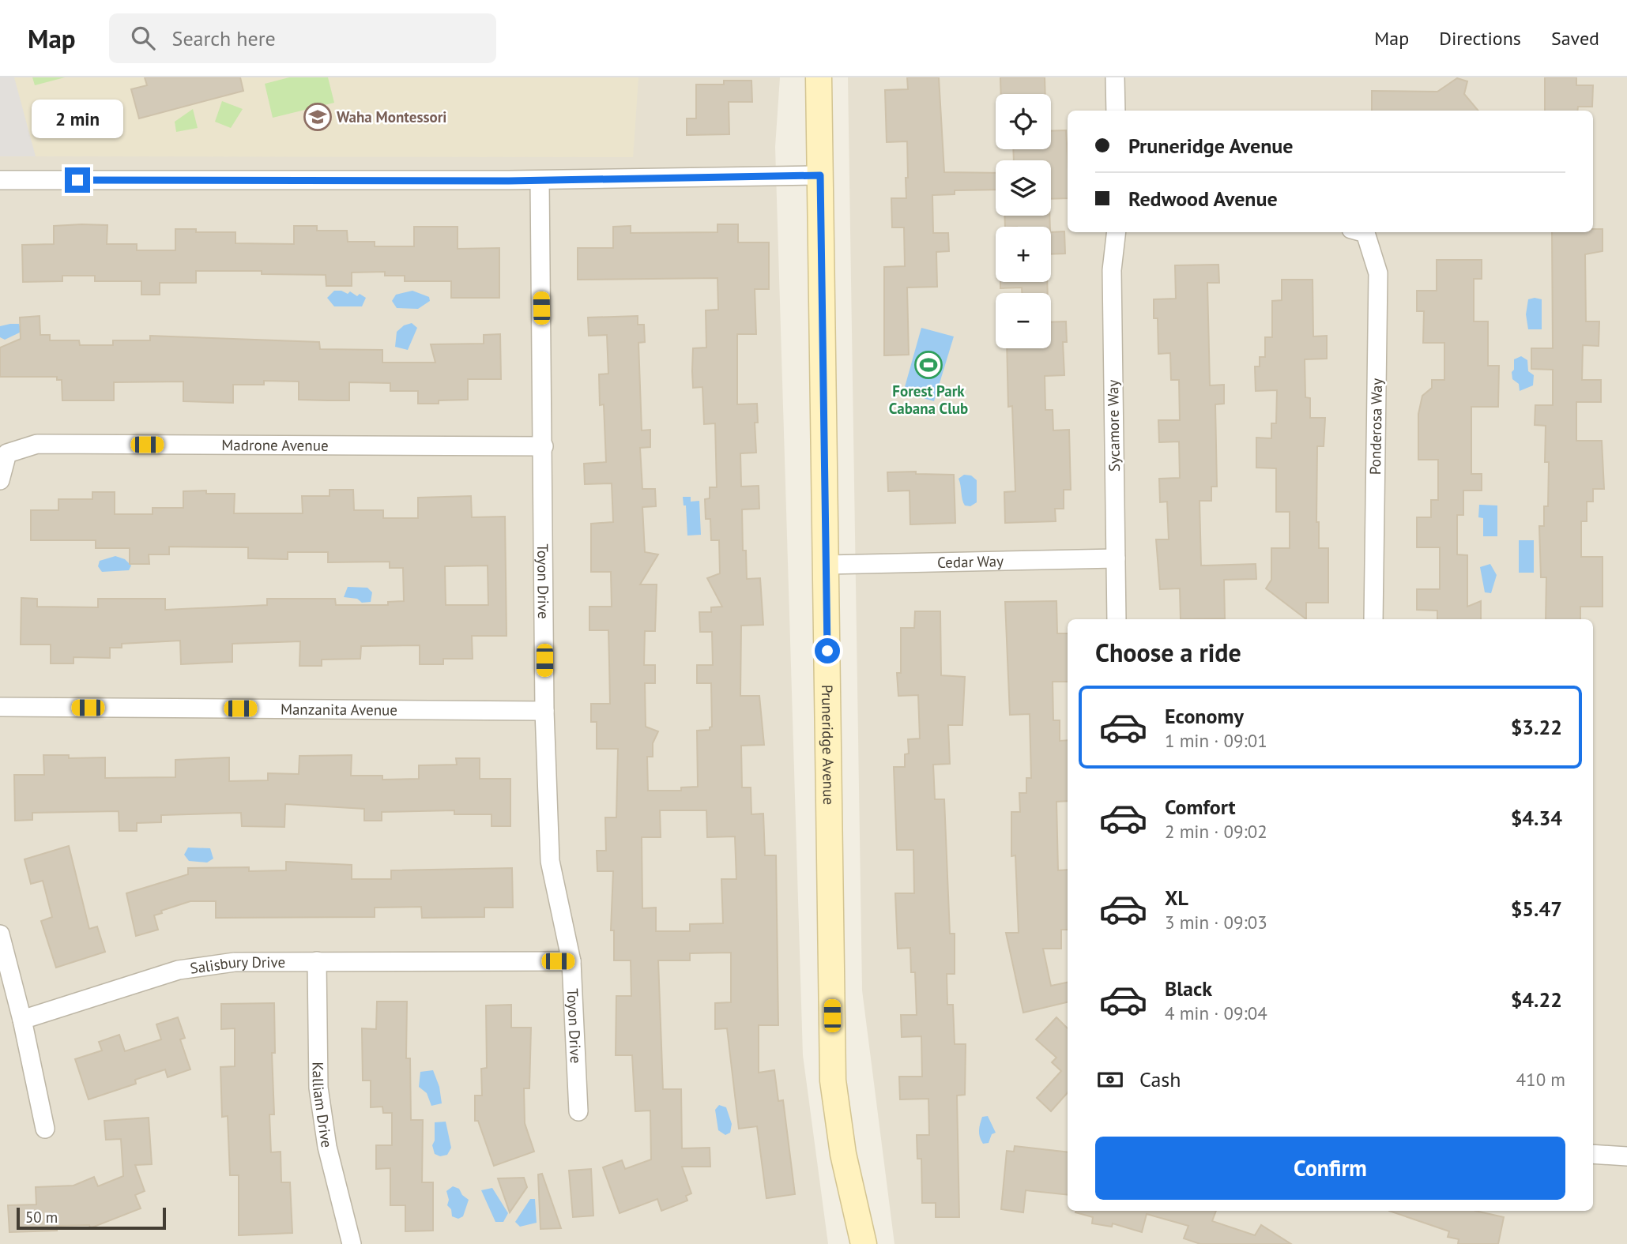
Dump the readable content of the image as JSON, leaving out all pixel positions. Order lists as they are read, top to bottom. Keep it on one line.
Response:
{"streets":{"main road":["Pruneridge Avenue"],"street":["Sycamore Way","Ponderosa Way","Madrone Avenue","Cedar Way","Toyon Drive","Manzanita Avenue","Salisbury Drive","Kalliam Drive"]},"crossings":[["Sycamore Way","Cedar Way"],["Madrone Avenue","Toyon Drive"],["Cedar Way","Pruneridge Avenue"],["Toyon Drive","Manzanita Avenue"],["Toyon Drive","Salisbury Drive"],["Salisbury Drive","Kalliam Drive"]],"places":{"school or university":["Waha Montessori"],"sports":["Forest Park Cabana Club"]},"scale_bar":"50 m","page":{"header":"Map","search":"Search here","nav":["Map","Directions","Saved"],"map_buttons":["+","−"],"bubble":"2 min","banner":["Pruneridge Avenue","Redwood Avenue"],"heading":"Choose a ride","list":[{"name":"Economy","note":"1 min · 09:01","value":"$3.22"},{"name":"Comfort","note":"2 min · 09:02","value":"$4.34"},{"name":"XL","note":"3 min · 09:03","value":"$5.47"},{"name":"Black","note":"4 min · 09:04","value":"$4.22"}],"pay":["Cash","410 m"],"buttons":"Confirm","scale":"50 m"}}
